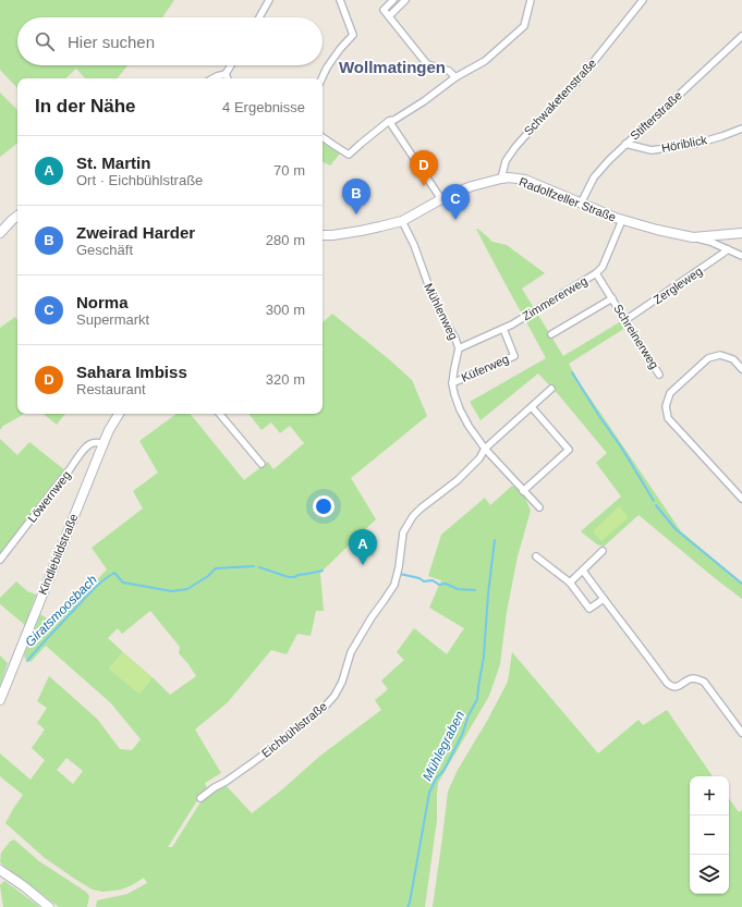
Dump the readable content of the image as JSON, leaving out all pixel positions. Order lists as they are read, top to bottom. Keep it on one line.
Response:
{"streets":{"main road":["Radolfzeller Straße","Kindlebildstraße"],"street":["Schwaketenstraße","Stifterstraße","Höriblick","Zergleweg","Zimmererweg","Mühlenweg","Schreinerweg","Küferweg","Löwernweg","Eichbühlstraße"]},"crossings":[["Schwaketenstraße","Radolfzeller Straße"],["Stifterstraße","Höriblick"],["Stifterstraße","Radolfzeller Straße"],["Radolfzeller Straße","Zimmererweg"],["Radolfzeller Straße","Mühlenweg"],["Zergleweg","Schreinerweg"],["Zimmererweg","Mühlenweg"],["Zimmererweg","Schreinerweg"],["Zimmererweg","Küferweg"],["Mühlenweg","Küferweg"],["Mühlenweg","Eichbühlstraße"],["Löwernweg","Kindlebildstraße"]],"districts":["Wollmatingen"],"water":["Giratsmoosbach","Mühlegraben"],"page":{"search":"Hier suchen","heading":["In der Nähe","4 Ergebnisse"],"list":[{"mark":"A","name":"St. Martin","note":"Ort · Eichbühlstraße","value":"70 m"},{"mark":"B","name":"Zweirad Harder","note":"Geschäft","value":"280 m"},{"mark":"C","name":"Norma","note":"Supermarkt","value":"300 m"},{"mark":"D","name":"Sahara Imbiss","note":"Restaurant","value":"320 m"}],"pins":["D","B","C","A"],"map_buttons":["+","−"]}}
